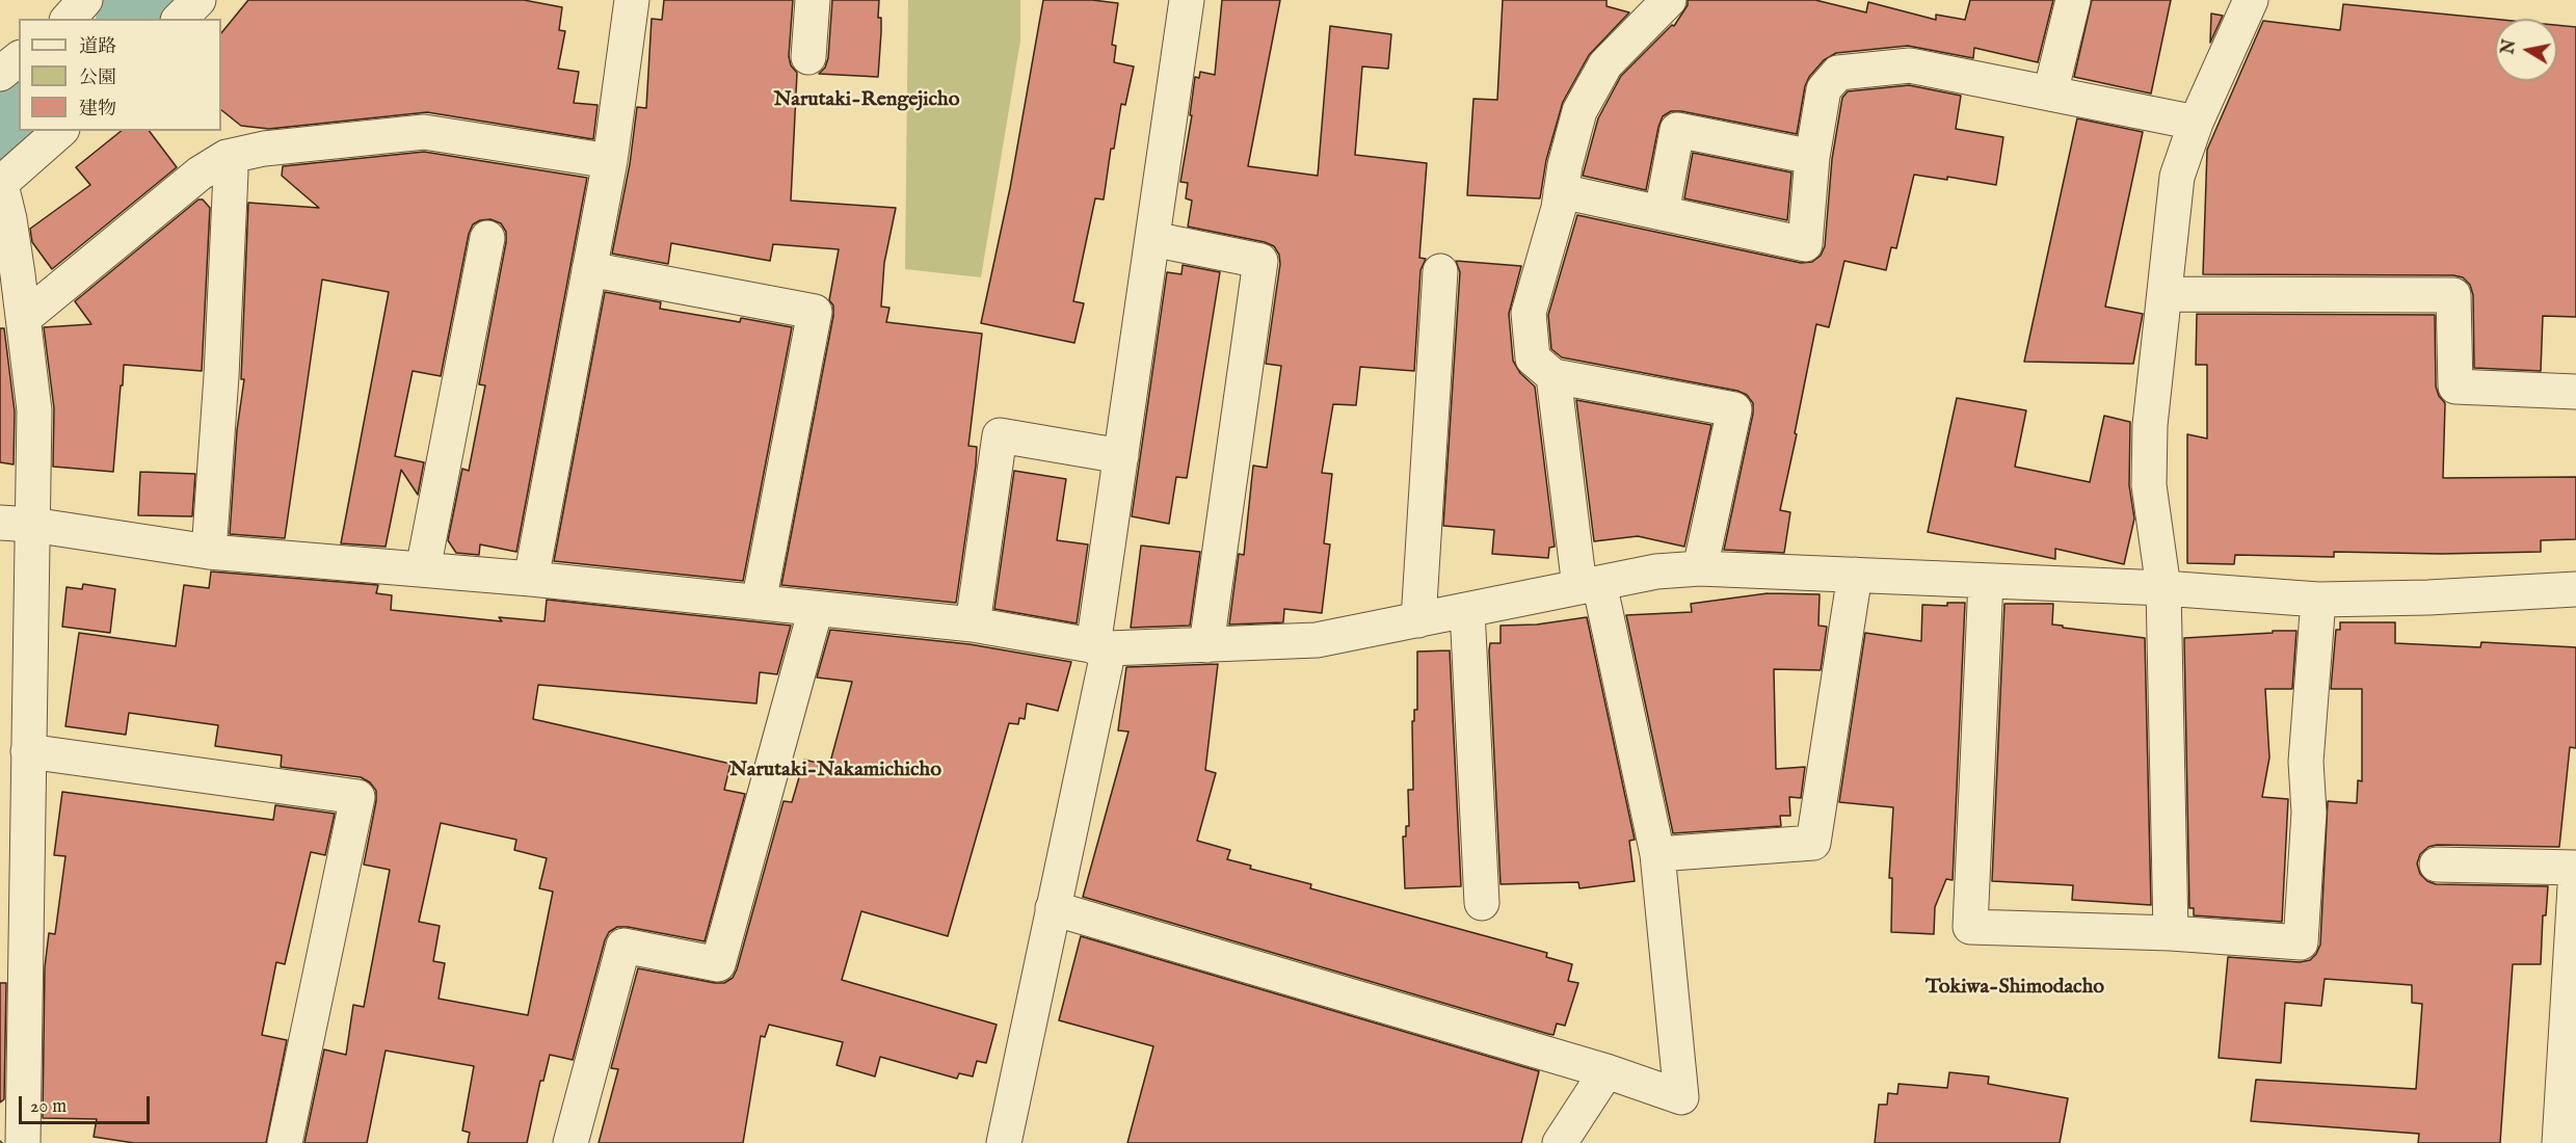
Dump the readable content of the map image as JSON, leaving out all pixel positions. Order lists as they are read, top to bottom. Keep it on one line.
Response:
{"districts":["Narutaki-Rengejicho","Narutaki-Nakamichicho","Tokiwa-Shimodacho"],"legend":["道路","公園","建物"],"scale_bar":"20 m","north":"left"}
